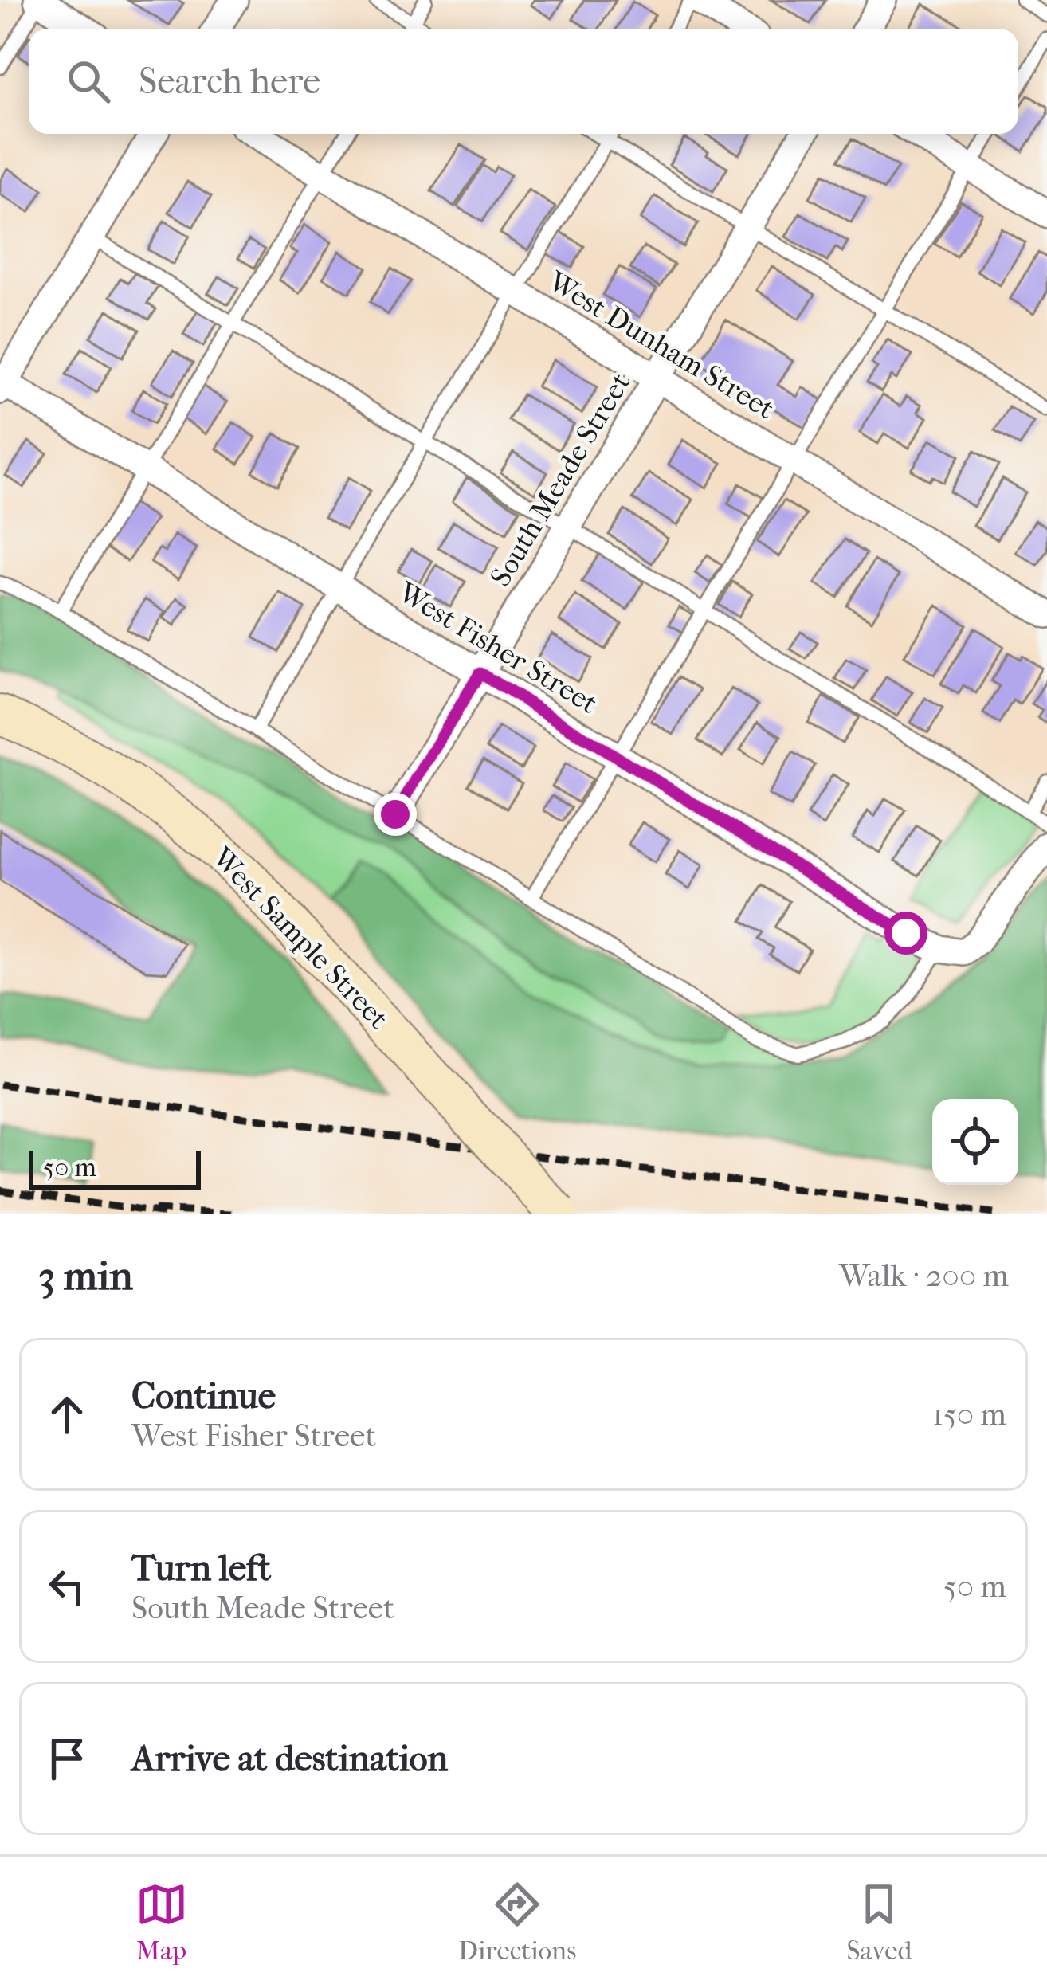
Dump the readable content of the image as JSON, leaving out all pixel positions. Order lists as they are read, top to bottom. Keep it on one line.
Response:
{"streets":{"main road":["West Sample Street"],"street":["West Dunham Street","South Meade Street","West Fisher Street"]},"crossings":[["West Dunham Street","South Meade Street"],["South Meade Street","West Fisher Street"]],"scale_bar":"50 m","page":{"search":"Search here","scale":"50 m","heading":["3 min","Walk · 200 m"],"list":[["Continue","West Fisher Street","150 m"],["Turn left","South Meade Street","50 m"],"Arrive at destination"],"nav":["Map","Directions","Saved"]}}
